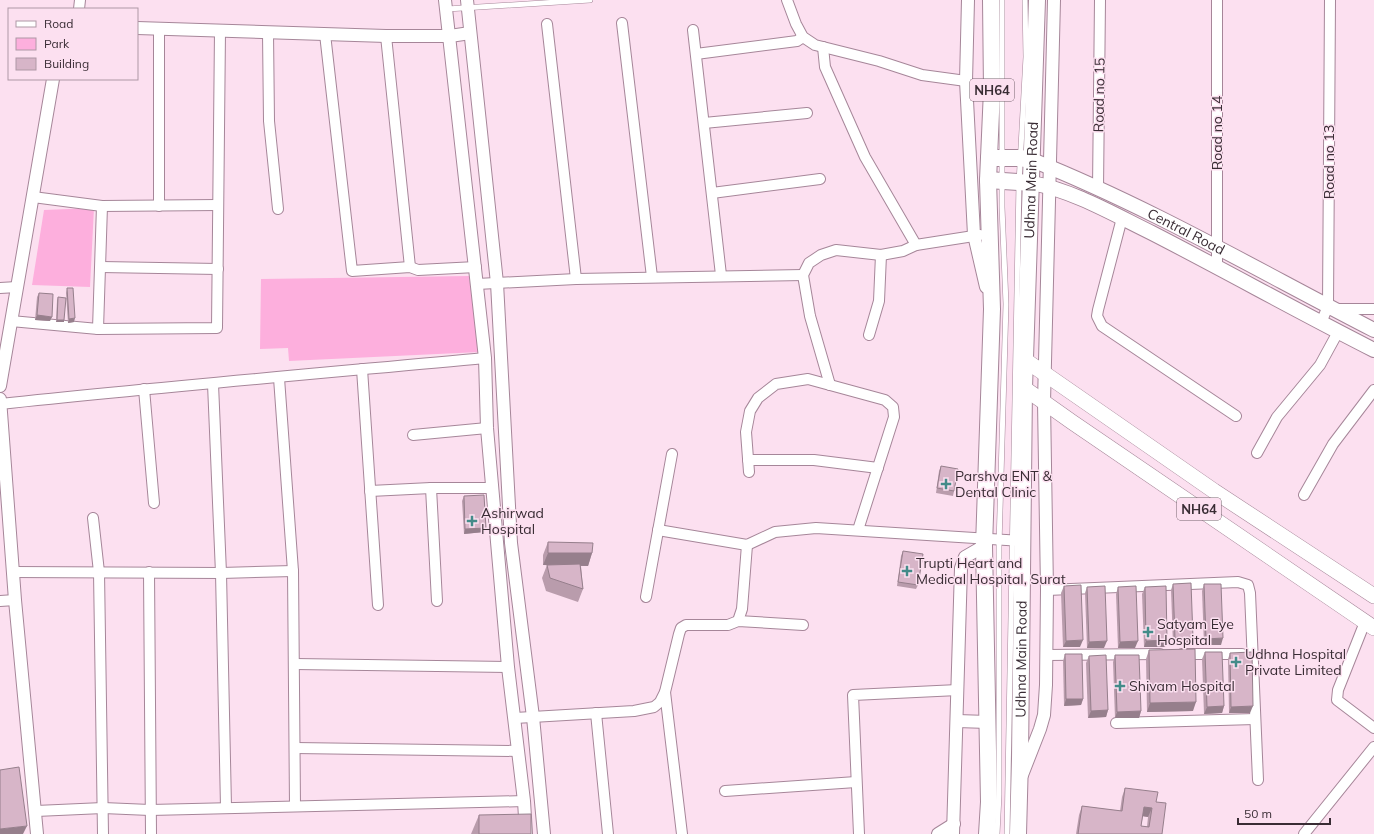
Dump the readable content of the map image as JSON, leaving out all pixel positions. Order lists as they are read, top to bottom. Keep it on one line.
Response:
{"streets":{"highway":["NH64","Udhna Main Road","Central Road"],"street":["Road no 15","Road no 14","Road no 13"]},"crossings":[["NH64","Udhna Main Road"],["NH64","Central Road"],["Road no 15","Central Road"],["Road no 14","Central Road"],["Road no 13","Central Road"],["Udhna Main Road","Central Road"]],"places":{"health":["Parshva ENT & Dental Clinic","Ashirwad Hospital","Trupti Heart and Medical Hospital, Surat","Satyam Eye Hospital","Udhna Hospital Private Limited","Shivam Hospital"]},"legend":["Road","Park","Building"],"scale_bar":"50 m"}
